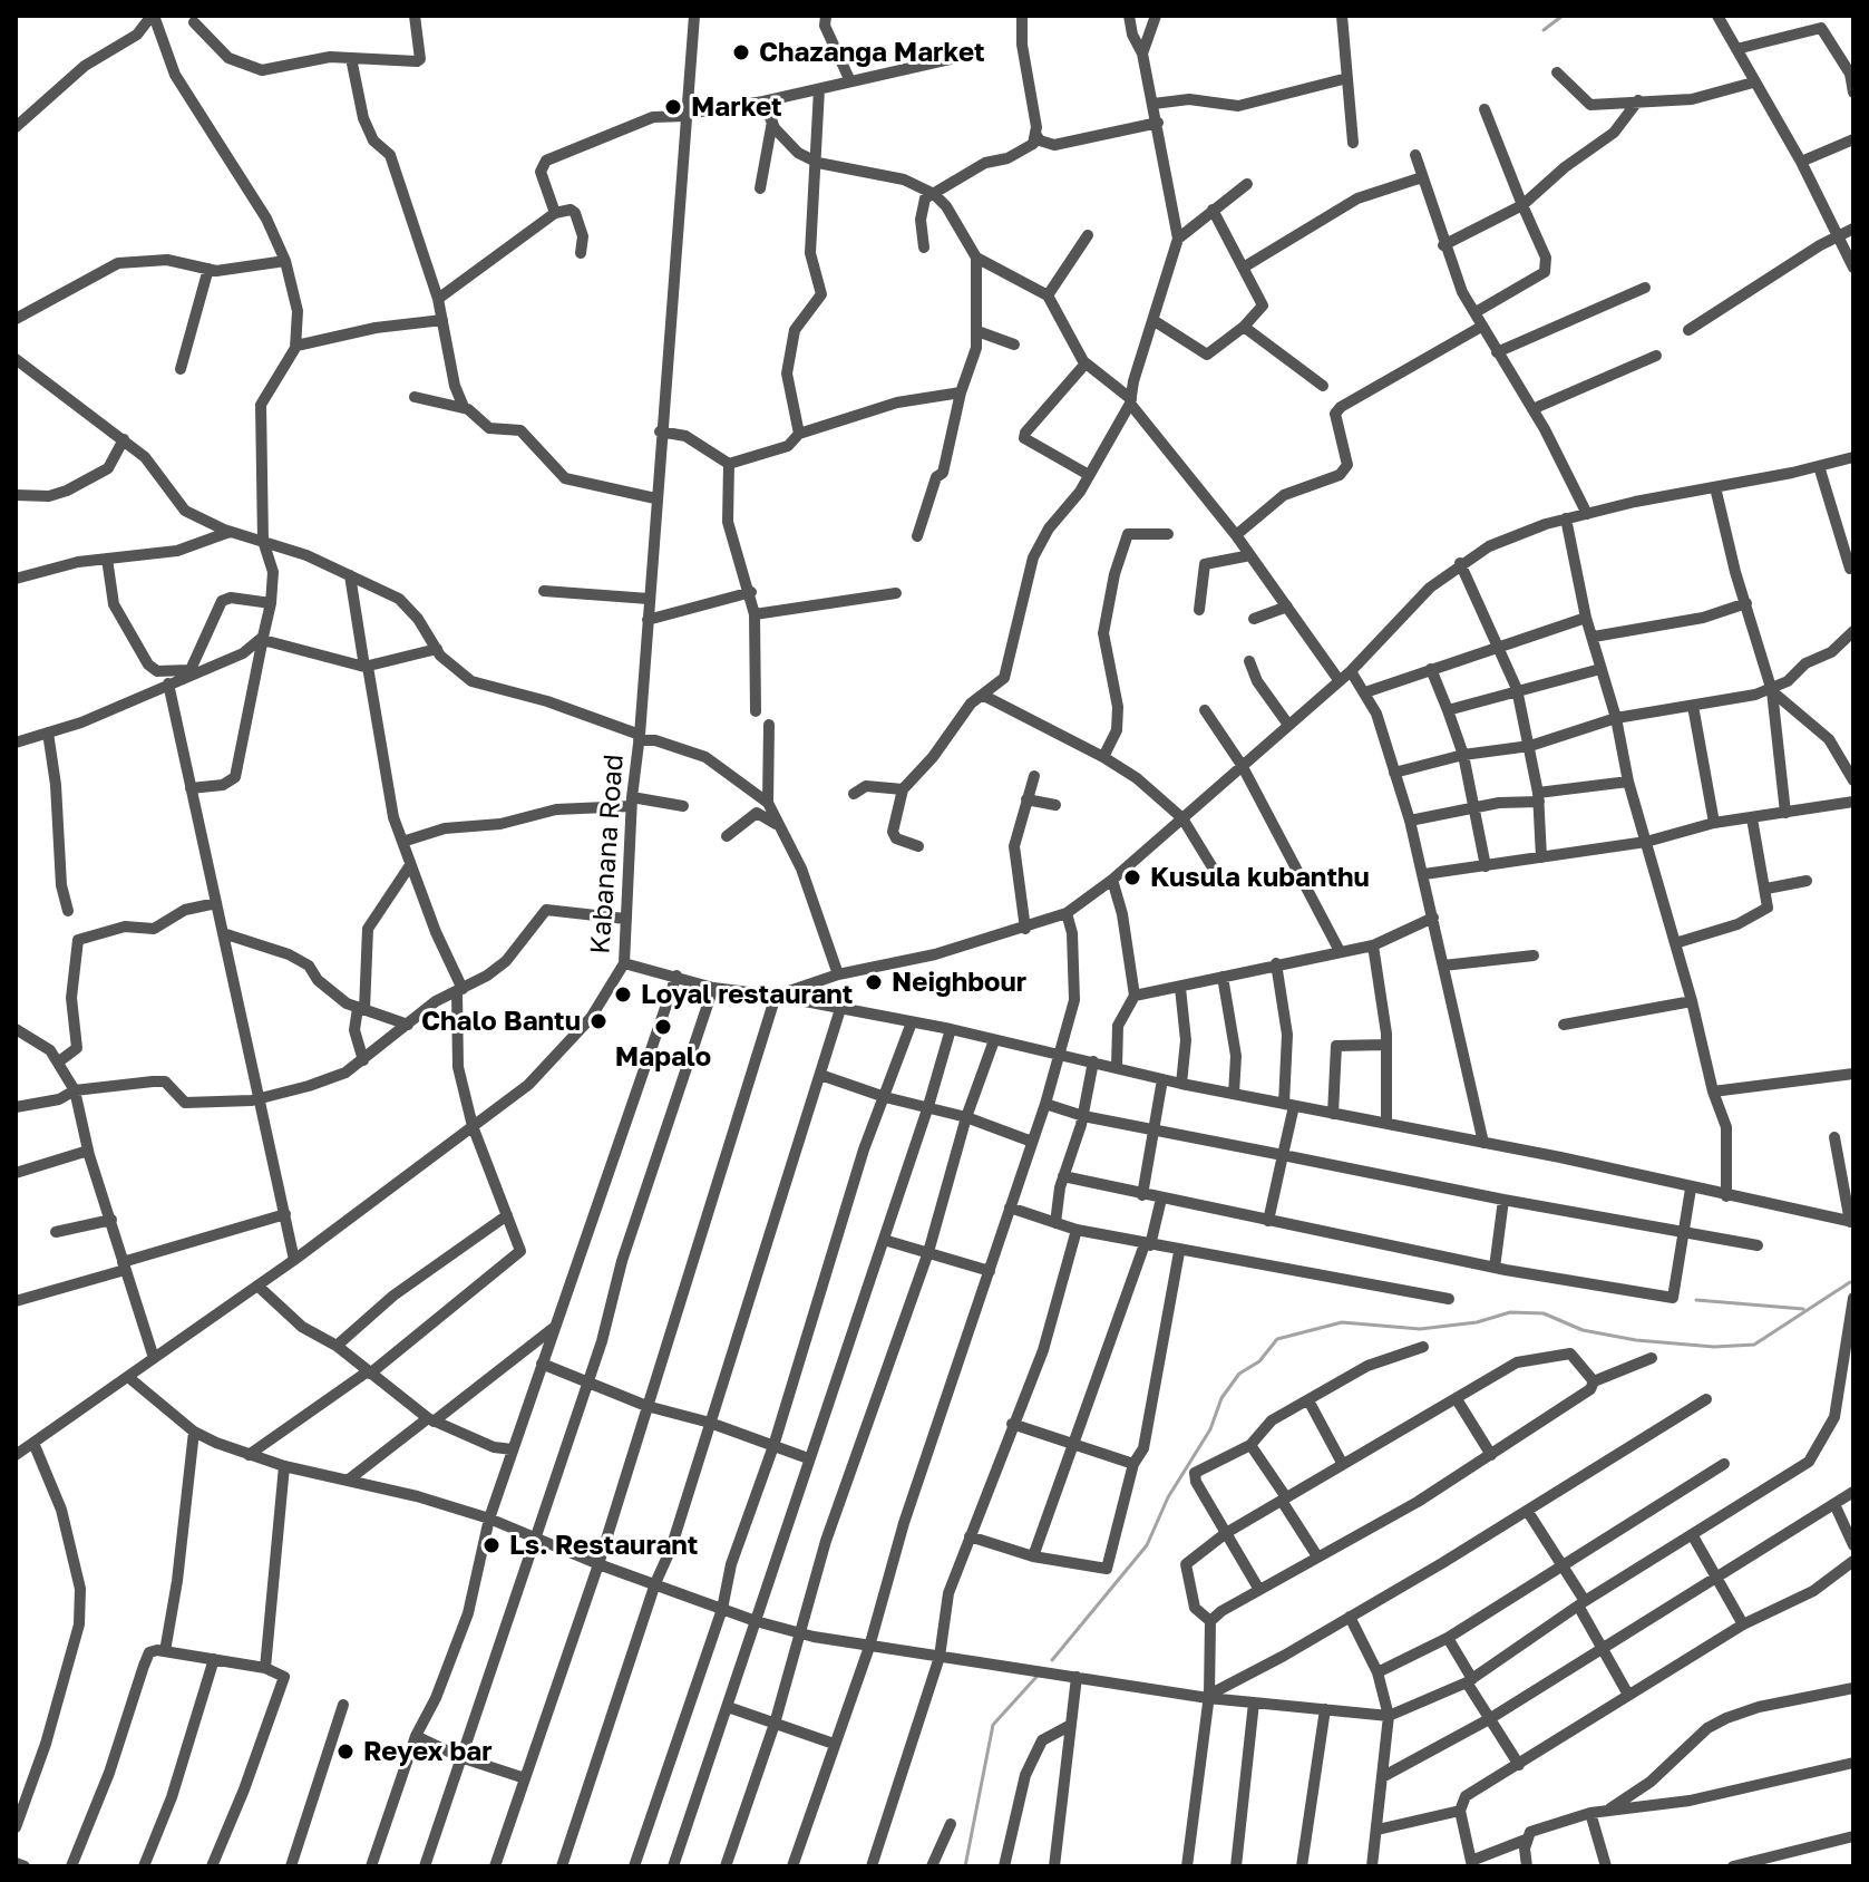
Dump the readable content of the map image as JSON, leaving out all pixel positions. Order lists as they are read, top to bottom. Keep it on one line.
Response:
{"streets":{"street":["Kabanana Road"]},"places":["Chazanga Market","Market","Kusula kubanthu","Neighbour","Loyal restaurant","Chalo Bantu","Mapalo","Ls. Restaurant","Reyex bar"]}
